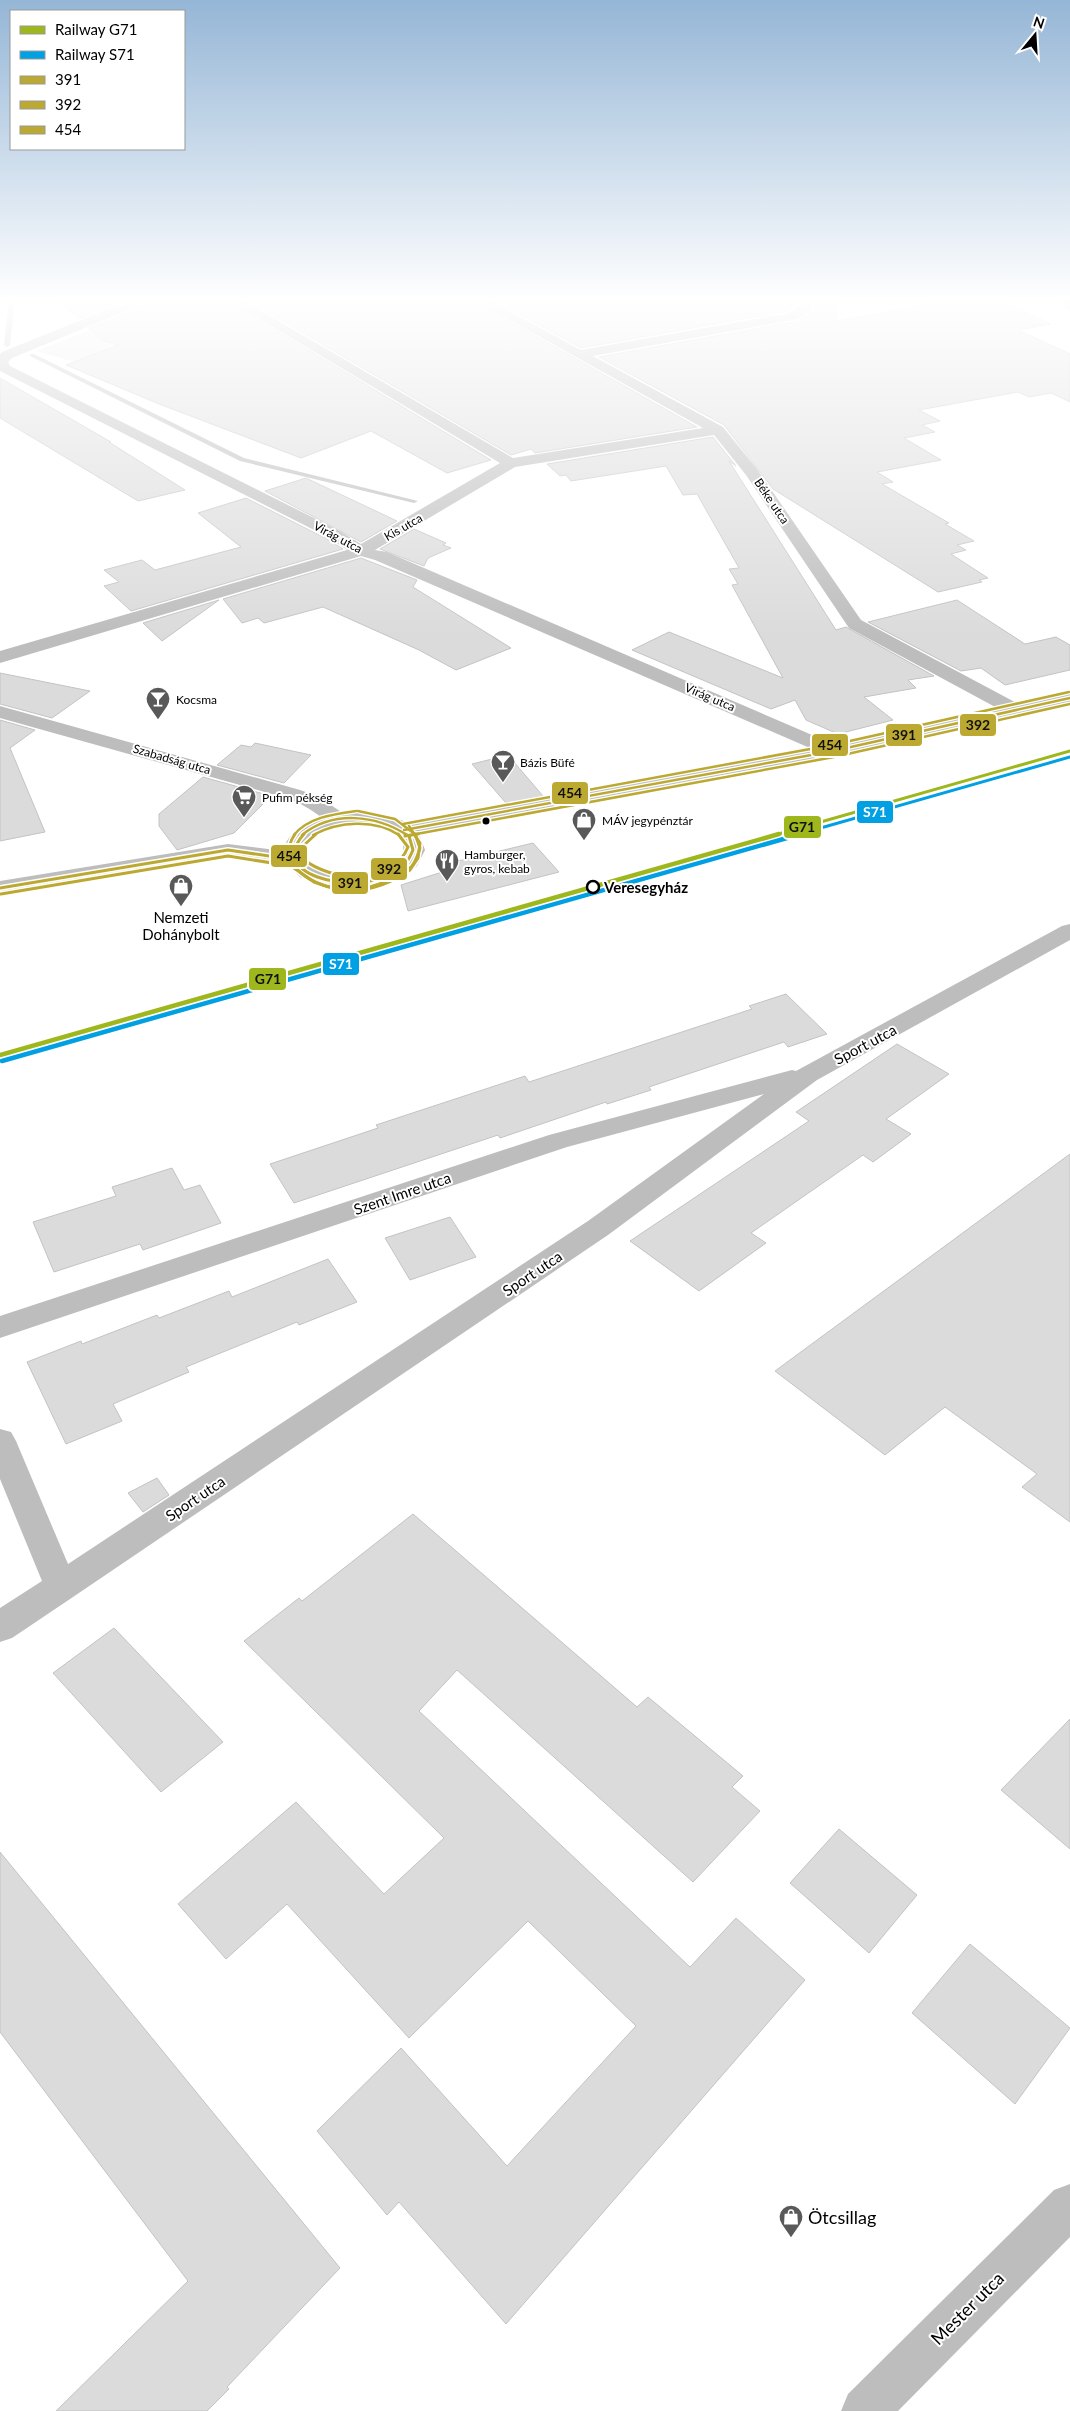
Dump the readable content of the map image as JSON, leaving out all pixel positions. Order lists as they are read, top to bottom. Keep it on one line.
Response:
{"streets":{"street":["Béke utca","Kis utca","Virág utca","Szabadság utca","Sport utca","Szent Imre utca","Mester utca"]},"crossings":[["Béke utca","Kis utca"],["Kis utca","Virág utca"],["Sport utca","Szent Imre utca"]],"places":{"bar":["Kocsma","Bázis Büfé"],"supermarket":["Pufim pékség"],"shop":["MÁV jegypénztár","Nemzeti Dohánybolt","Ötcsillag"],"restaurant":["Hamburger, gyros, kebab"],"other":["Veresegyház"]},"lines":["transit line 454","transit line 391","transit line 392","rail line G71","rail line S71"],"legend":["Railway G71","Railway S71","391","392","454"],"north":"top"}
